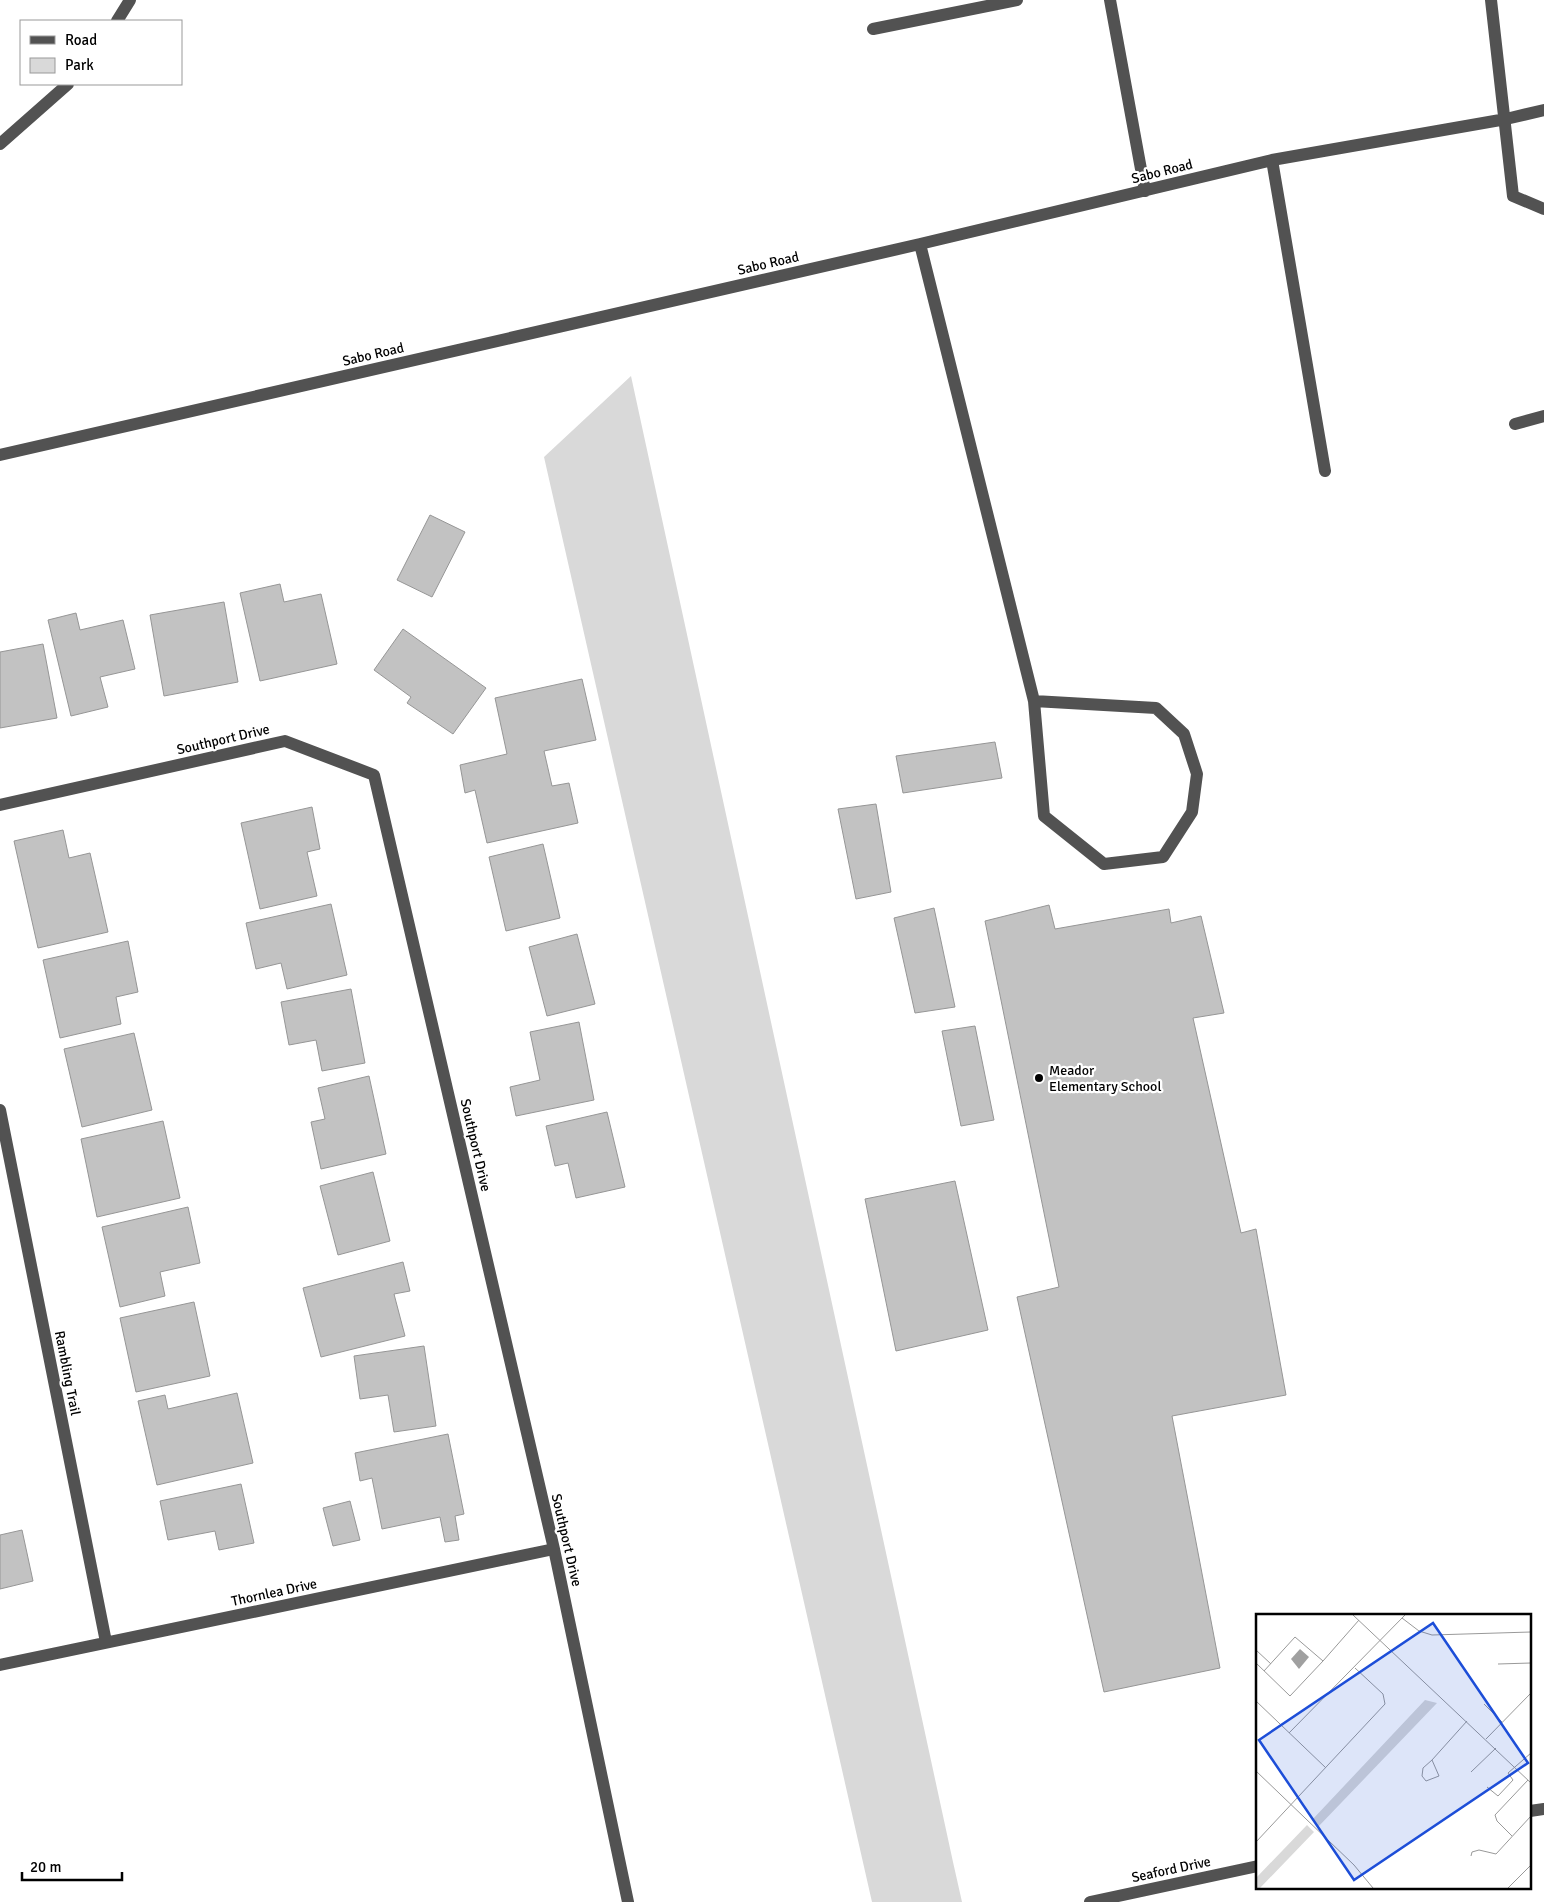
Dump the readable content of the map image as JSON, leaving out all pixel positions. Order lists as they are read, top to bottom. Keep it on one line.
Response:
{"streets":{"street":["Sabo Road","Southport Drive","Rambling Trail","Thornlea Drive","Seaford Drive"]},"crossings":[["Southport Drive","Thornlea Drive"],["Rambling Trail","Thornlea Drive"]],"places":["Meador Elementary School"],"legend":["Road","Park"],"scale_bar":"20 m"}
